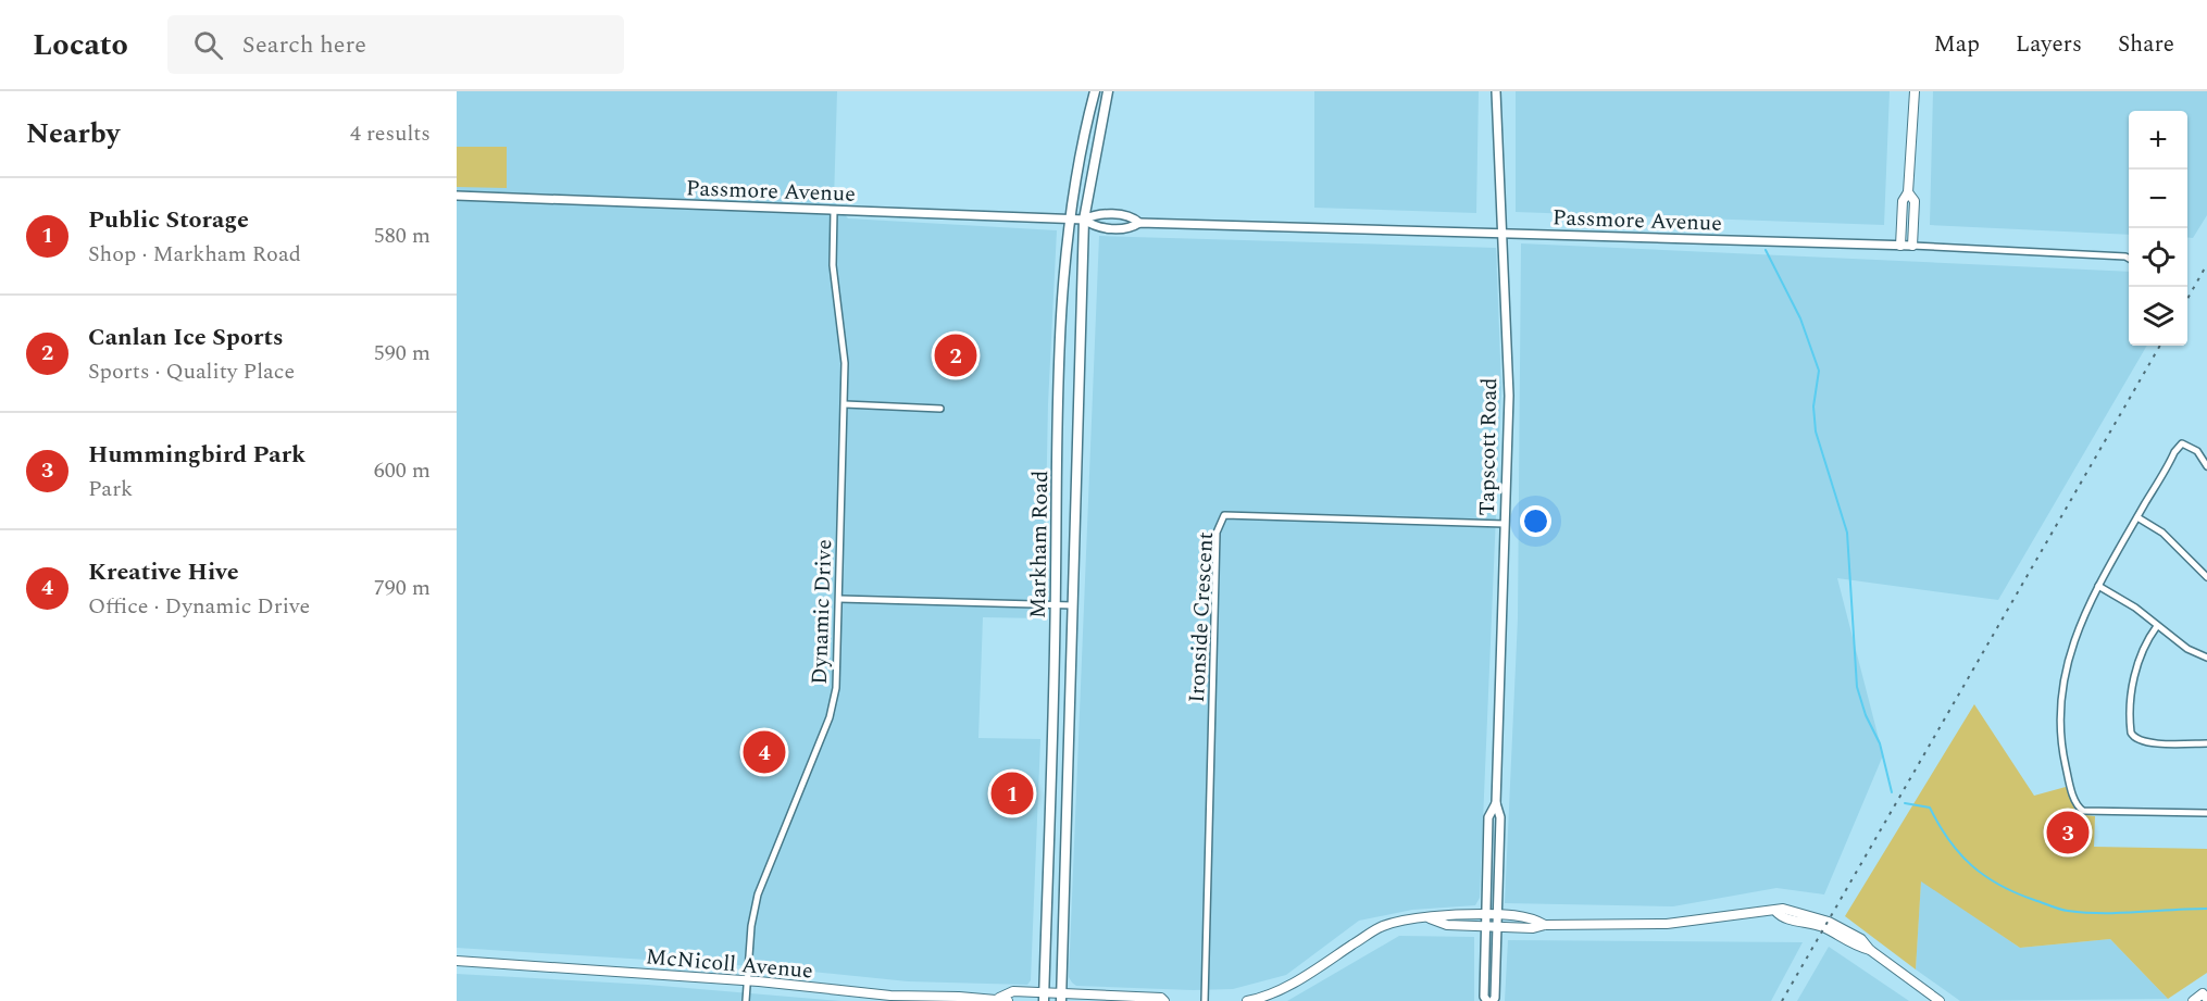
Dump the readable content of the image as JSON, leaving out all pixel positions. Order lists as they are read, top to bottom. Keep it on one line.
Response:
{"streets":{"main road":["Markham Road","McNicoll Avenue"],"street":["Passmore Avenue","Tapscott Road","Dynamic Drive","Ironside Crescent"]},"crossings":[["Passmore Avenue","Tapscott Road"],["Passmore Avenue","Markham Road"],["Passmore Avenue","Dynamic Drive"],["Tapscott Road","Ironside Crescent"],["Markham Road","McNicoll Avenue"],["Dynamic Drive","McNicoll Avenue"]],"page":{"header":"Locato","search":"Search here","nav":["Map","Layers","Share"],"heading":["Nearby","4 results"],"map_buttons":["+","−"],"list":[{"mark":"1","name":"Public Storage","note":"Shop · Markham Road","value":"580 m"},{"mark":"2","name":"Canlan Ice Sports","note":"Sports · Quality Place","value":"590 m"},{"mark":"3","name":"Hummingbird Park","note":"Park","value":"600 m"},{"mark":"4","name":"Kreative Hive","note":"Office · Dynamic Drive","value":"790 m"}],"pins":["2","4","1","3"]}}
